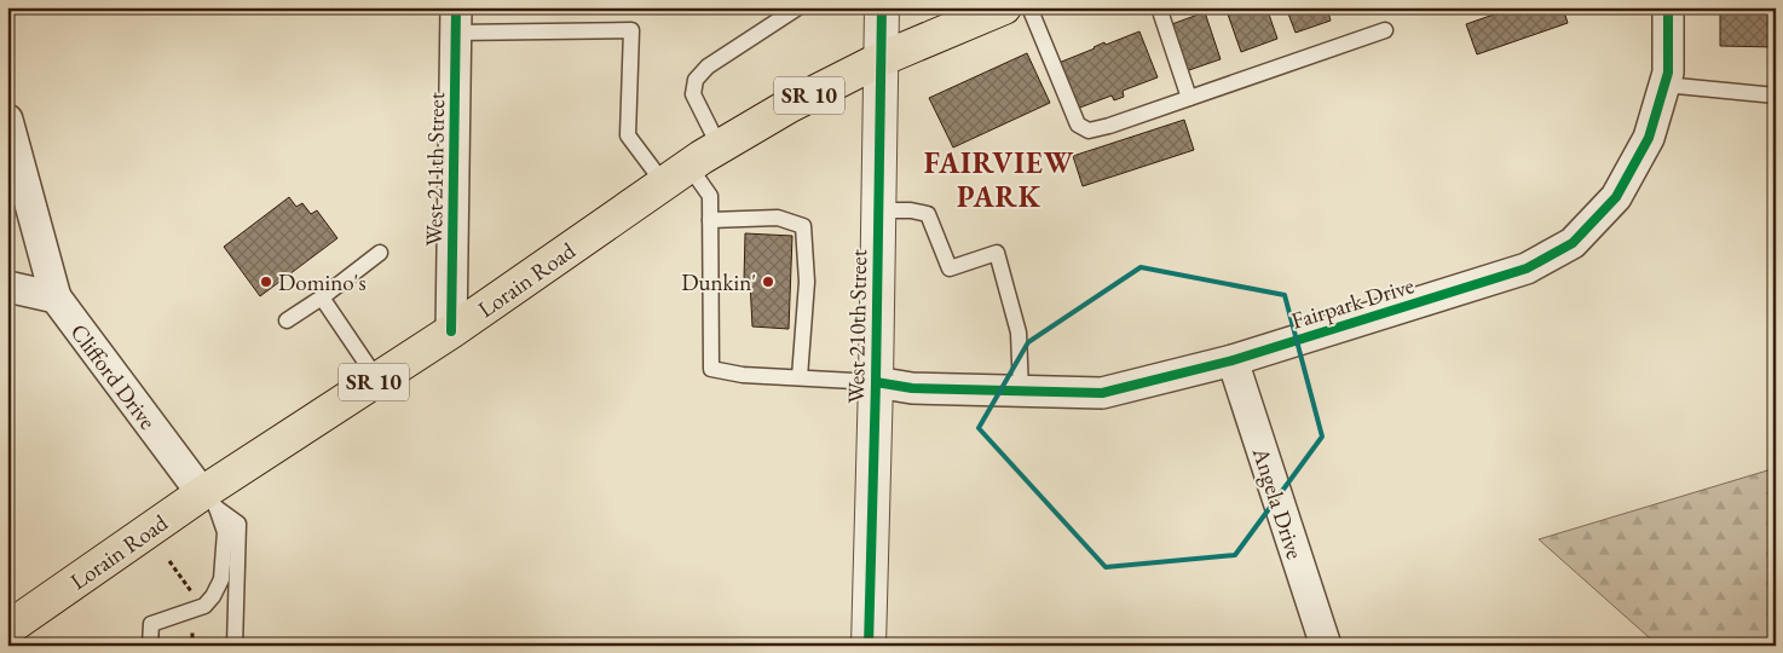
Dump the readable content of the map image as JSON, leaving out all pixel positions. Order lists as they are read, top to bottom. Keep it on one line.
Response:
{"streets":{"main road":["SR 10","Lorain Road"],"street":["West 211th Street","Fairpark Drive","West 210th Street","Clifford Drive","Angela Drive"]},"crossings":[["West 211th Street","Lorain Road"],["Lorain Road","West 210th Street"],["Lorain Road","Clifford Drive"],["Fairpark Drive","West 210th Street"],["Fairpark Drive","Angela Drive"]],"districts":["FAIRVIEW PARK"],"places":["Domino's","Dunkin'"]}
